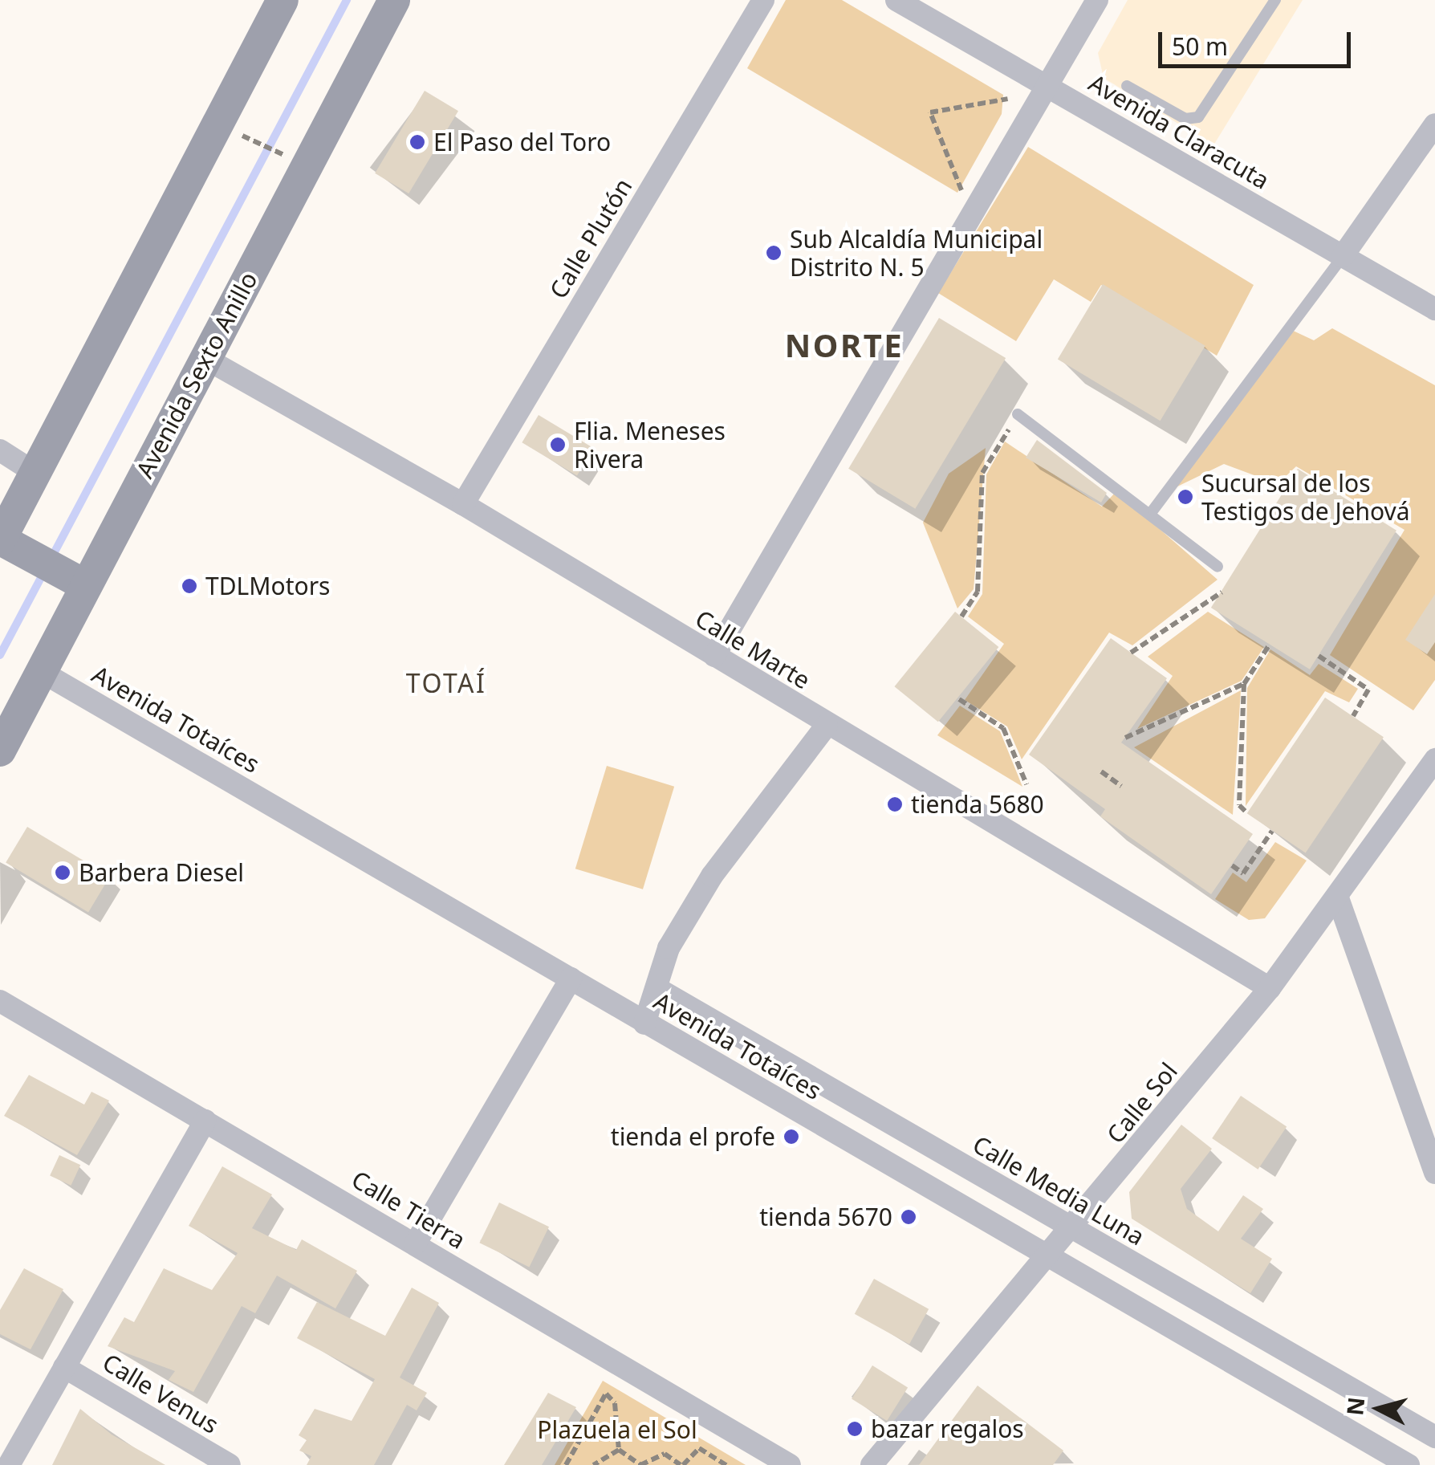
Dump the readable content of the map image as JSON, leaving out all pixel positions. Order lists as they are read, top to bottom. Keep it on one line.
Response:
{"streets":{"main road":["Avenida Sexto Anillo"],"street":["Avenida Claracuta","Calle Plutón","Calle Marte","Avenida Totaíces","Calle Sol","Calle Media Luna","Calle Tierra","Calle Venus"]},"crossings":[["Calle Plutón","Calle Marte"],["Avenida Sexto Anillo","Calle Marte"],["Avenida Sexto Anillo","Avenida Totaíces"],["Calle Marte","Calle Sol"],["Avenida Totaíces","Calle Sol"],["Calle Sol","Calle Media Luna"]],"districts":["NORTE","TOTAÍ"],"parks":["Plazuela el Sol"],"places":["El Paso del Toro","Sub Alcaldía Municipal Distrito N. 5","Flia. Meneses Rivera","Sucursal de los Testigos de Jehová","TDLMotors","tienda 5680","Barbera Diesel","tienda el profe","tienda 5670","bazar regalos"],"scale_bar":"50 m","north":"left"}
